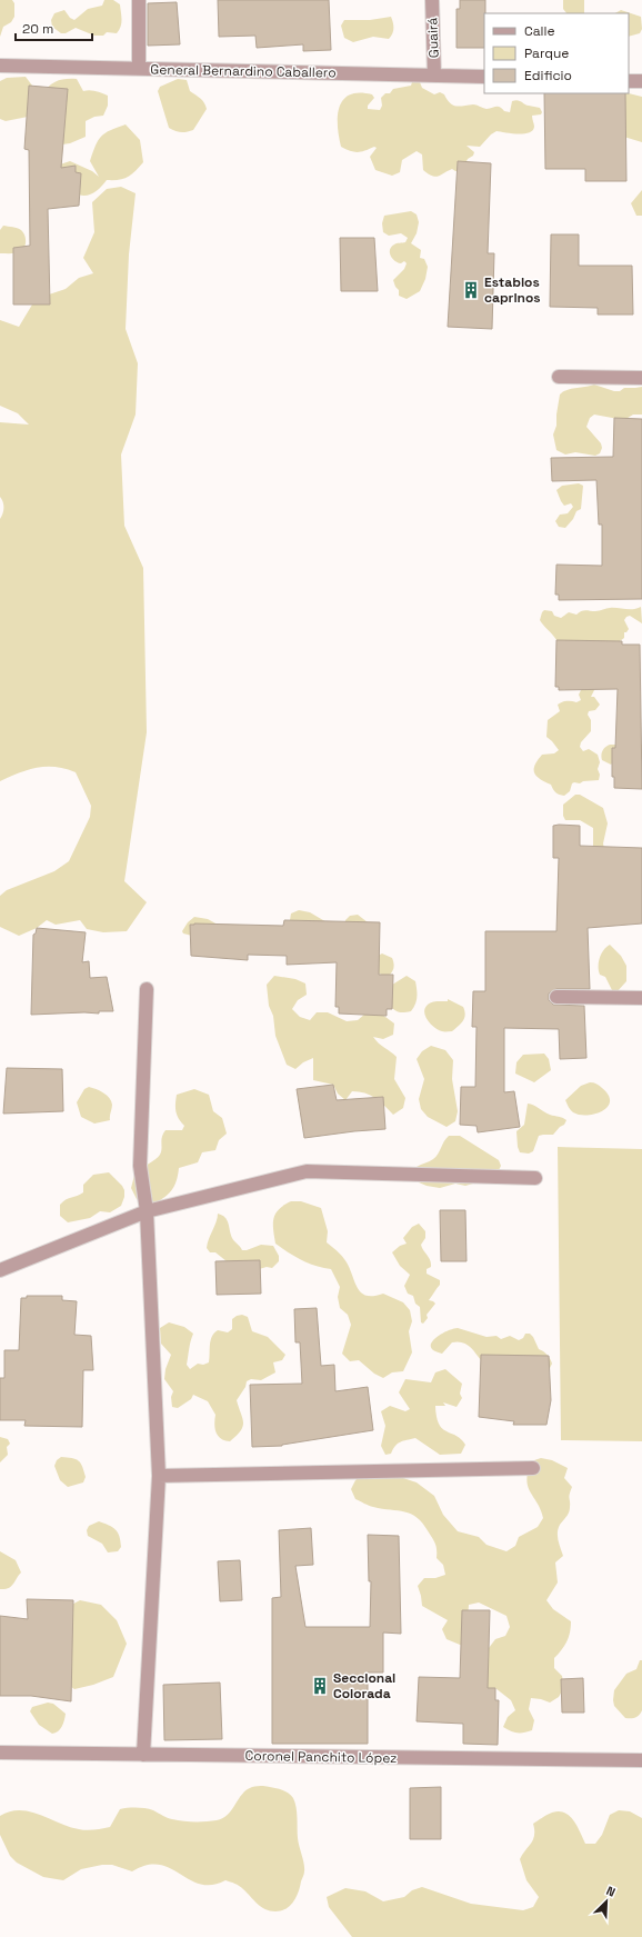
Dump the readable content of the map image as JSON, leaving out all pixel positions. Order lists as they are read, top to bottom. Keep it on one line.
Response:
{"streets":{"street":["Guairá","General Bernardino Caballero","Coronel Panchito López"]},"crossings":[["Guairá","General Bernardino Caballero"]],"places":{"building":["Establos caprinos","Seccional Colorada"]},"legend":["Calle","Parque","Edificio"],"scale_bar":"20 m","north":"top right"}
